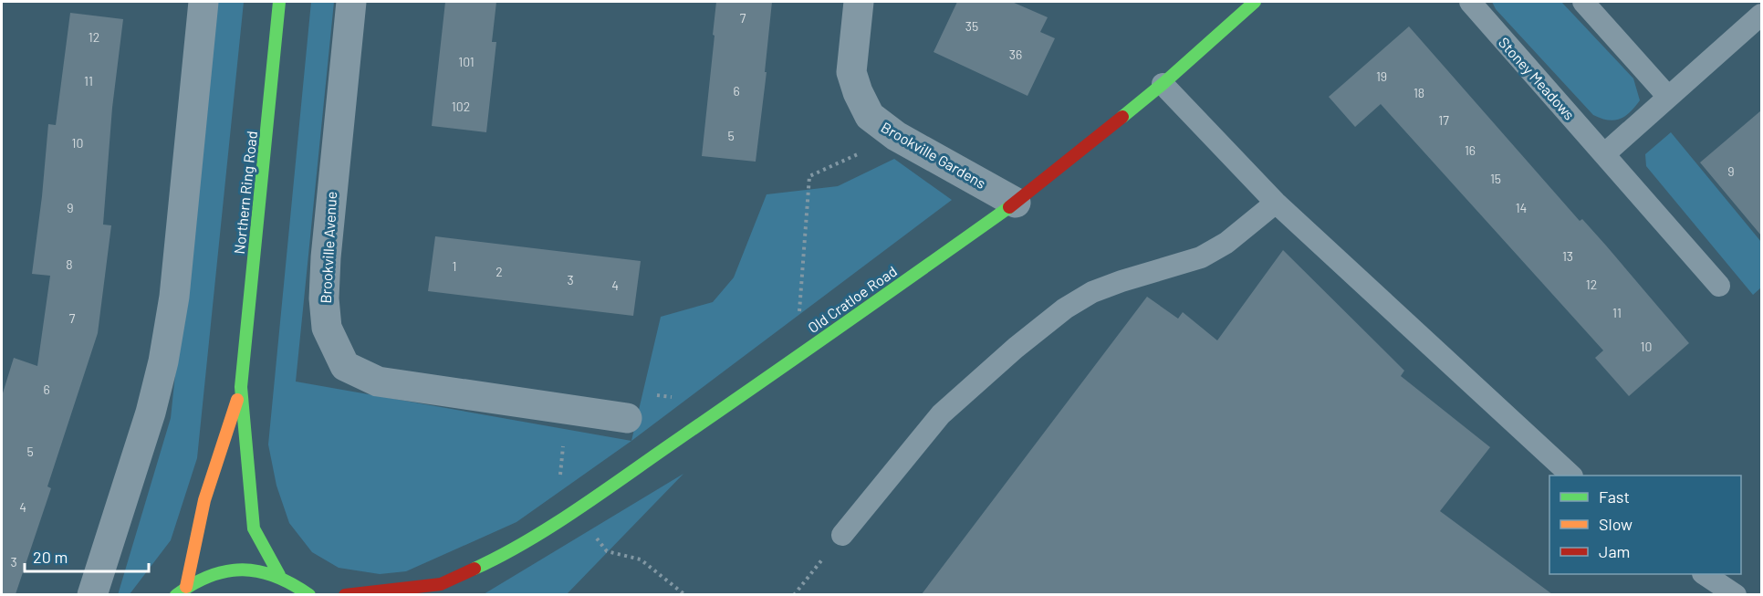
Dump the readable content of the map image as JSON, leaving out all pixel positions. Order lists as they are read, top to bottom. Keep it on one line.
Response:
{"streets":{"street":["Brookville Gardens","Northern Ring Road","Brookville Avenue","Old Cratloe Road"],"lane":["Stoney Meadows"]},"crossings":[["Brookville Gardens","Old Cratloe Road"]],"house_numbers":["7","35","12","36","101","19","11","6","18","102","17","5","10","16","9","15","9","14","13","8","1","2","3","12","4","11","7","10","6","5","4","3"],"legend":["Fast","Slow","Jam"],"scale_bar":"20 m"}
